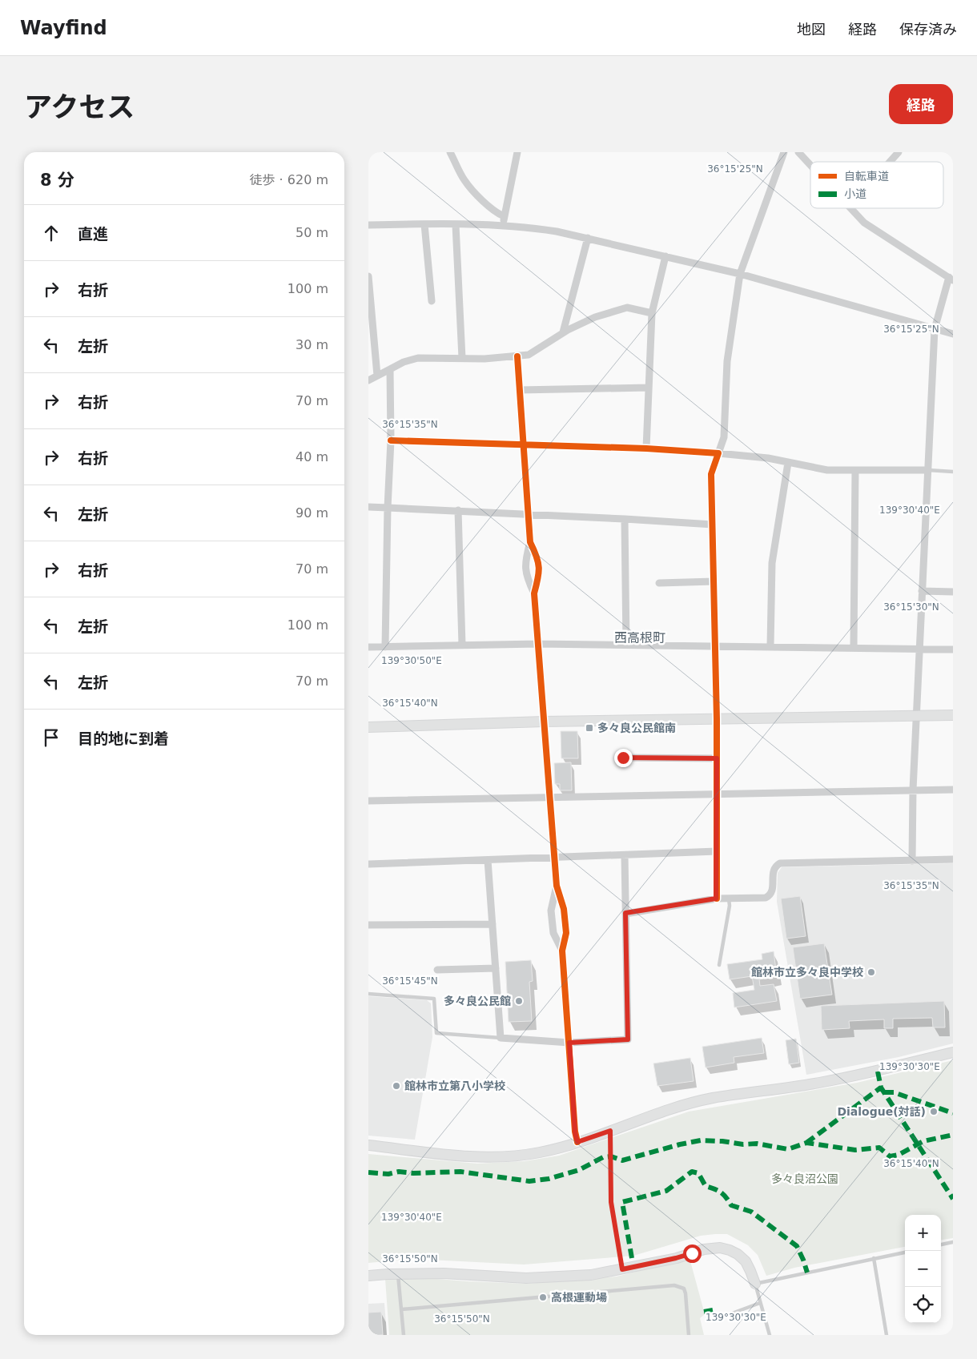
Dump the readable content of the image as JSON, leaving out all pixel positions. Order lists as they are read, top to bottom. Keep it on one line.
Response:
{"districts":["西高根町"],"parks":["多々良沼公園"],"places":{"transit":["多々良公民館南"],"other":["館林市立多々良中学校","多々良公民館","館林市立第八小学校","Dialogue(対話)","高根運動場"]},"legend":["自転車道","小道"],"page":{"header":"Wayfind","nav":["地図","経路","保存済み"],"title":"アクセス","buttons":"経路","heading":["8 分","徒歩 · 620 m"],"list":[["直進","50 m"],["右折","100 m"],["左折","30 m"],["右折","70 m"],["右折","40 m"],["左折","90 m"],["右折","70 m"],["左折","100 m"],["左折","70 m"],"目的地に到着"],"map_buttons":["+","−"]},"coordinates":["36°15'25\"N","36°15'35\"N","139°30'40\"E","36°15'30\"N","139°30'50\"E","36°15'40\"N","36°15'45\"N","139°30'30\"E","36°15'50\"N"]}
